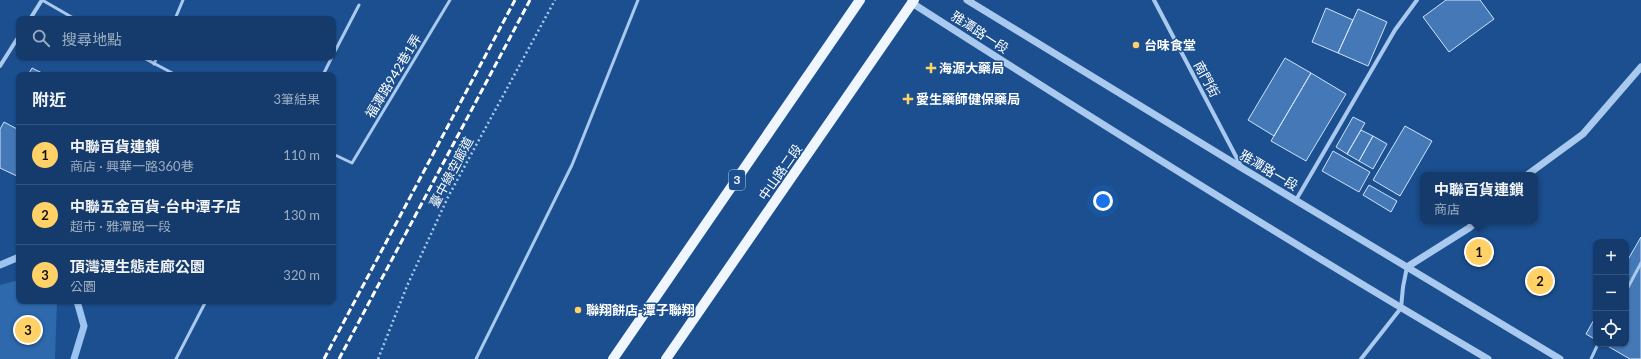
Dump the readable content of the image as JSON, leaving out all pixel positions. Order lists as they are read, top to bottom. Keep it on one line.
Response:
{"streets":{"main road":["中山路二段","3"],"street":["雅潭路一段","南門街"],"lane":["福潭路942巷1弄"],"path":["臺中綠空廊道"]},"crossings":[["雅潭路一段","南門街"],["雅潭路一段","中山路二段"]],"places":{"other":["台味食堂","聯翔餅店-潭子聯翔"],"health":["海源大藥局","愛生藥師健保藥局"]},"page":{"search":"搜尋地點","heading":["附近","3筆結果"],"list":[{"mark":"1","name":"中聯百貨連鎖","note":"商店 · 興華一路360巷","value":"110 m"},{"mark":"2","name":"中聯五金百貨-台中潭子店","note":"超市 · 雅潭路一段","value":"130 m"},{"mark":"3","name":"頂灣潭生態走廊公園","note":"公園","value":"320 m"}],"popup":["中聯百貨連鎖","商店"],"pins":["1","2","3"],"map_buttons":["+","−"]}}
